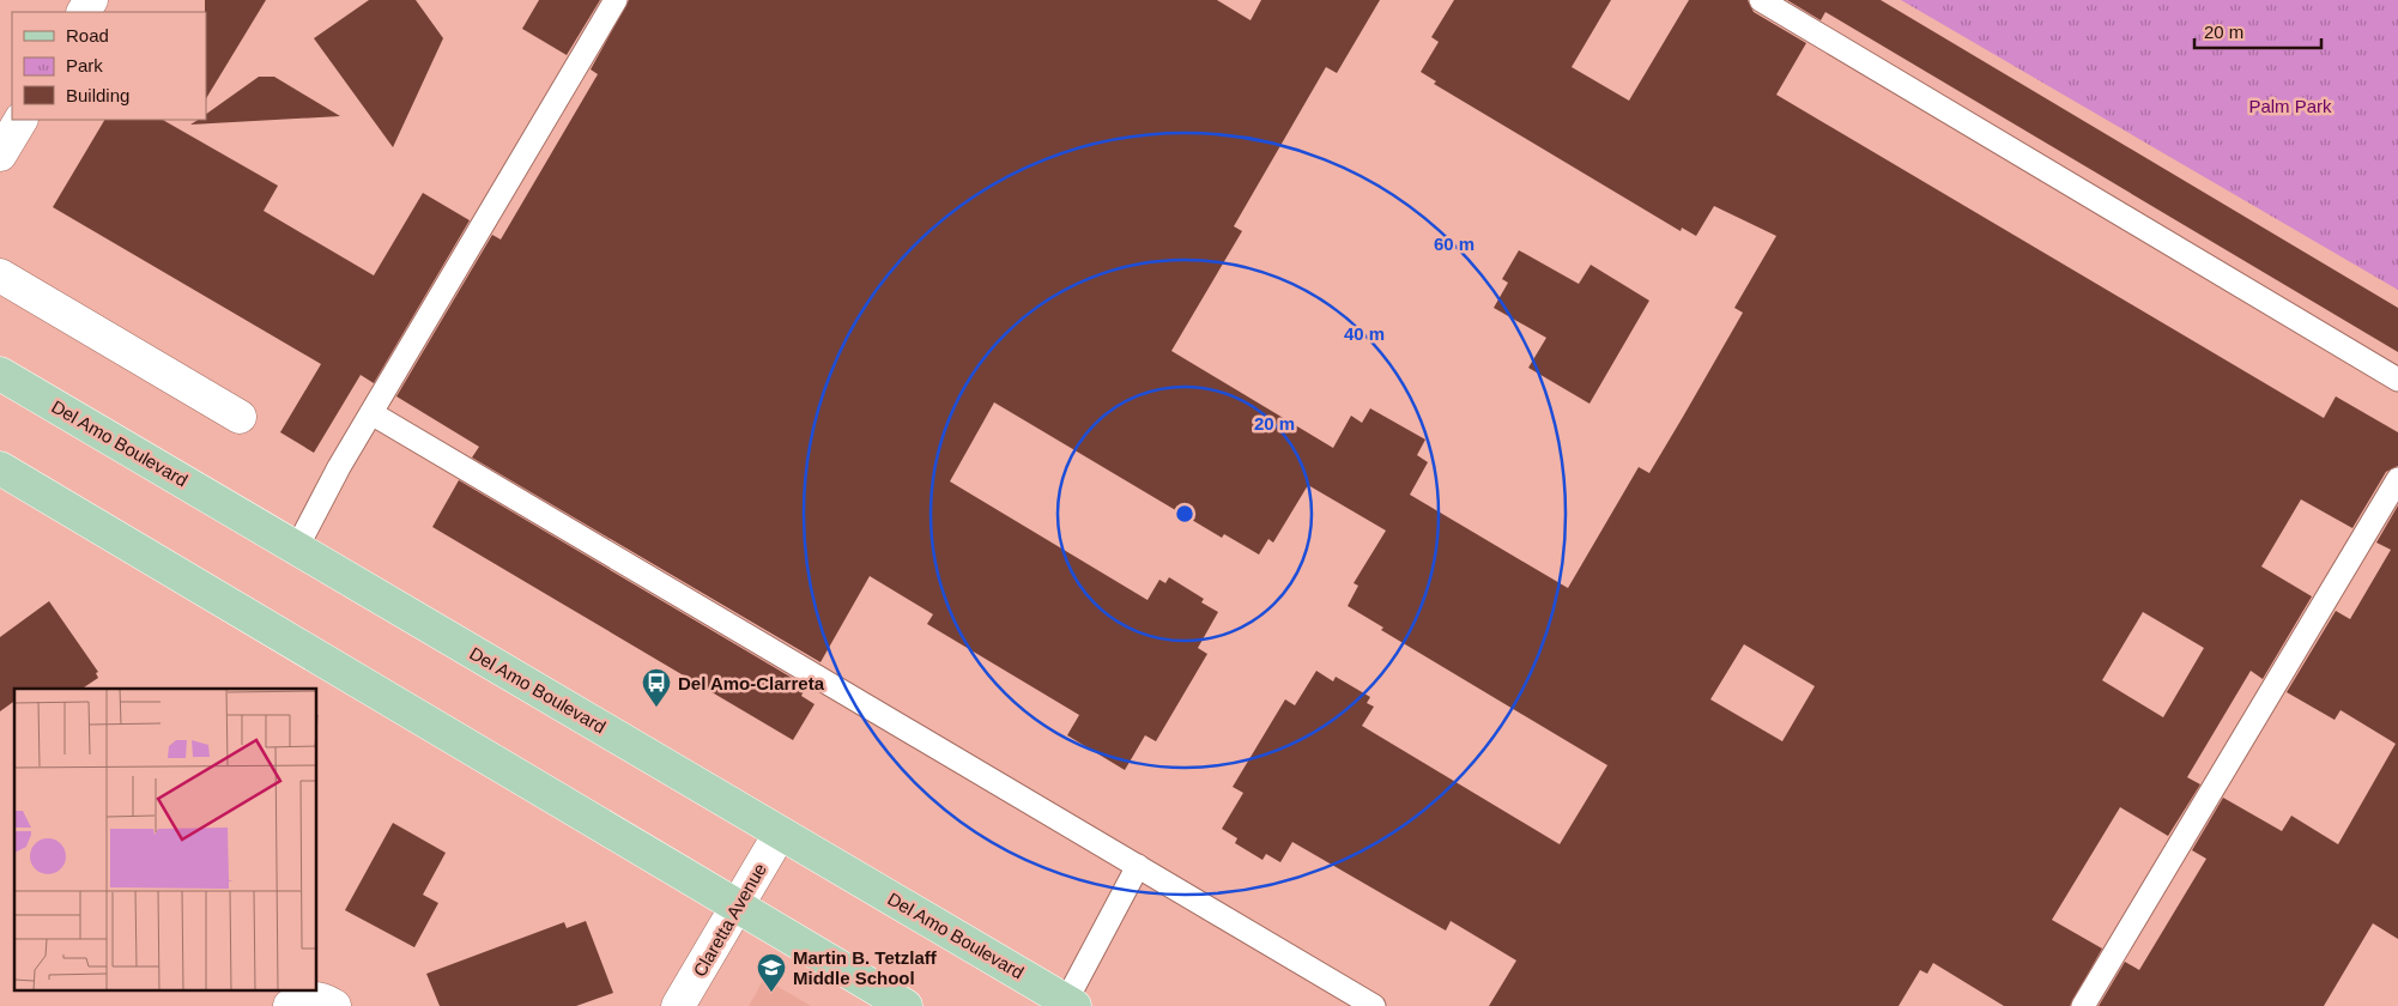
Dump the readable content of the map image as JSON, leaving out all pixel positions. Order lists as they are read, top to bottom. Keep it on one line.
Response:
{"streets":{"main road":["Del Amo Boulevard"],"street":["Claretta Avenue"]},"crossings":[["Del Amo Boulevard","Claretta Avenue"]],"parks":["Palm Park"],"places":{"bus stop":["Del Amo-Clarreta"],"school or university":["Martin B. Tetzlaff Middle School"]},"legend":["Road","Park","Building"],"scale_bar":"20 m","rings":["60 m","40 m","20 m"]}
